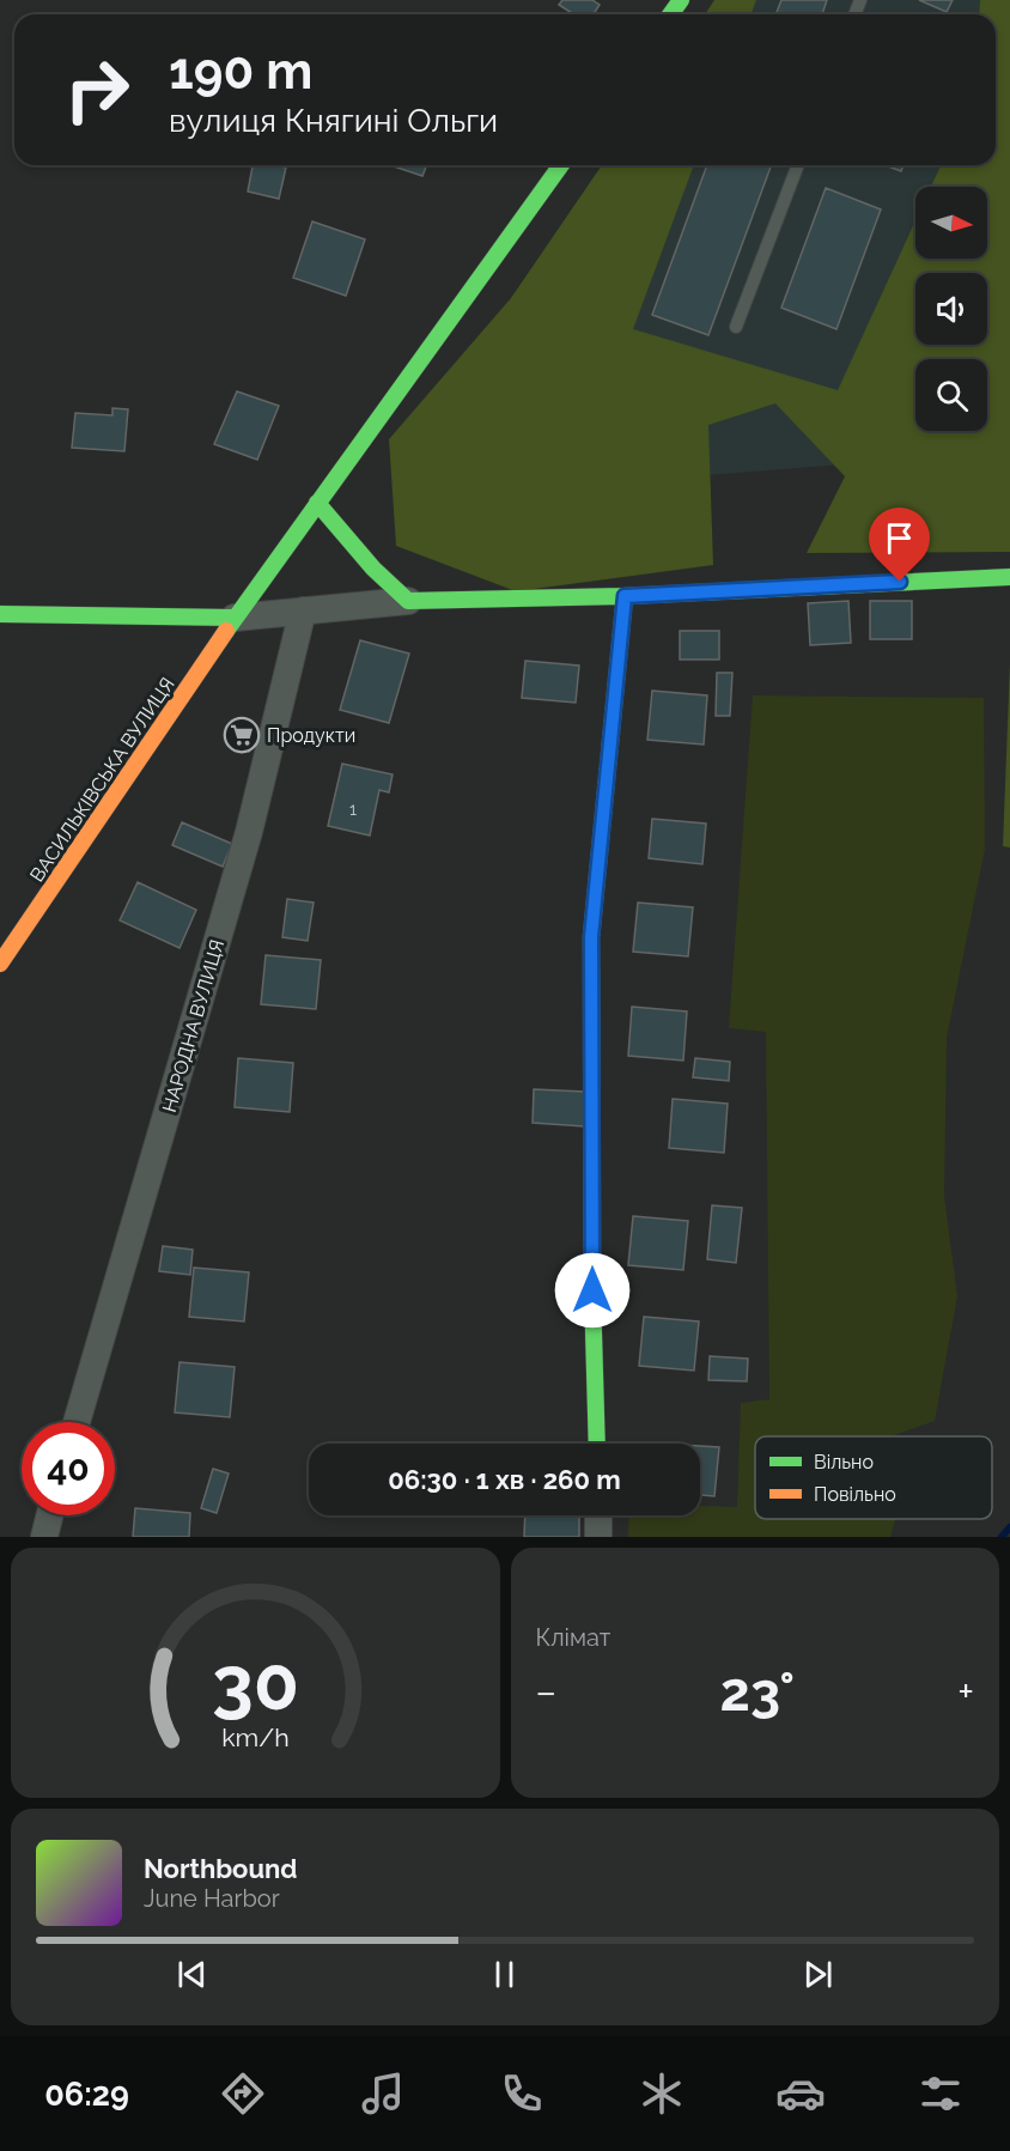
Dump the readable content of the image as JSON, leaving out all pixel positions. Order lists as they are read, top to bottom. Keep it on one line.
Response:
{"streets":{"street":["ВАСИЛЬКІВСЬКА ВУЛИЦЯ","НАРОДНА ВУЛИЦЯ"]},"places":{"supermarket":["Продукти"]},"house_numbers":["1"],"legend":["Вільно","Повільно"],"north":"right","page":{"turn":["190 m","вулиця Княгині Ольги"],"limit":"40","trip":"06:30 · 1 хв · 260 m","tile":"Клімат","heat":["−","23°","+"],"song":["Northbound","June Harbor"],"tabs":"06:29","gauge":["30","km/h"]}}
